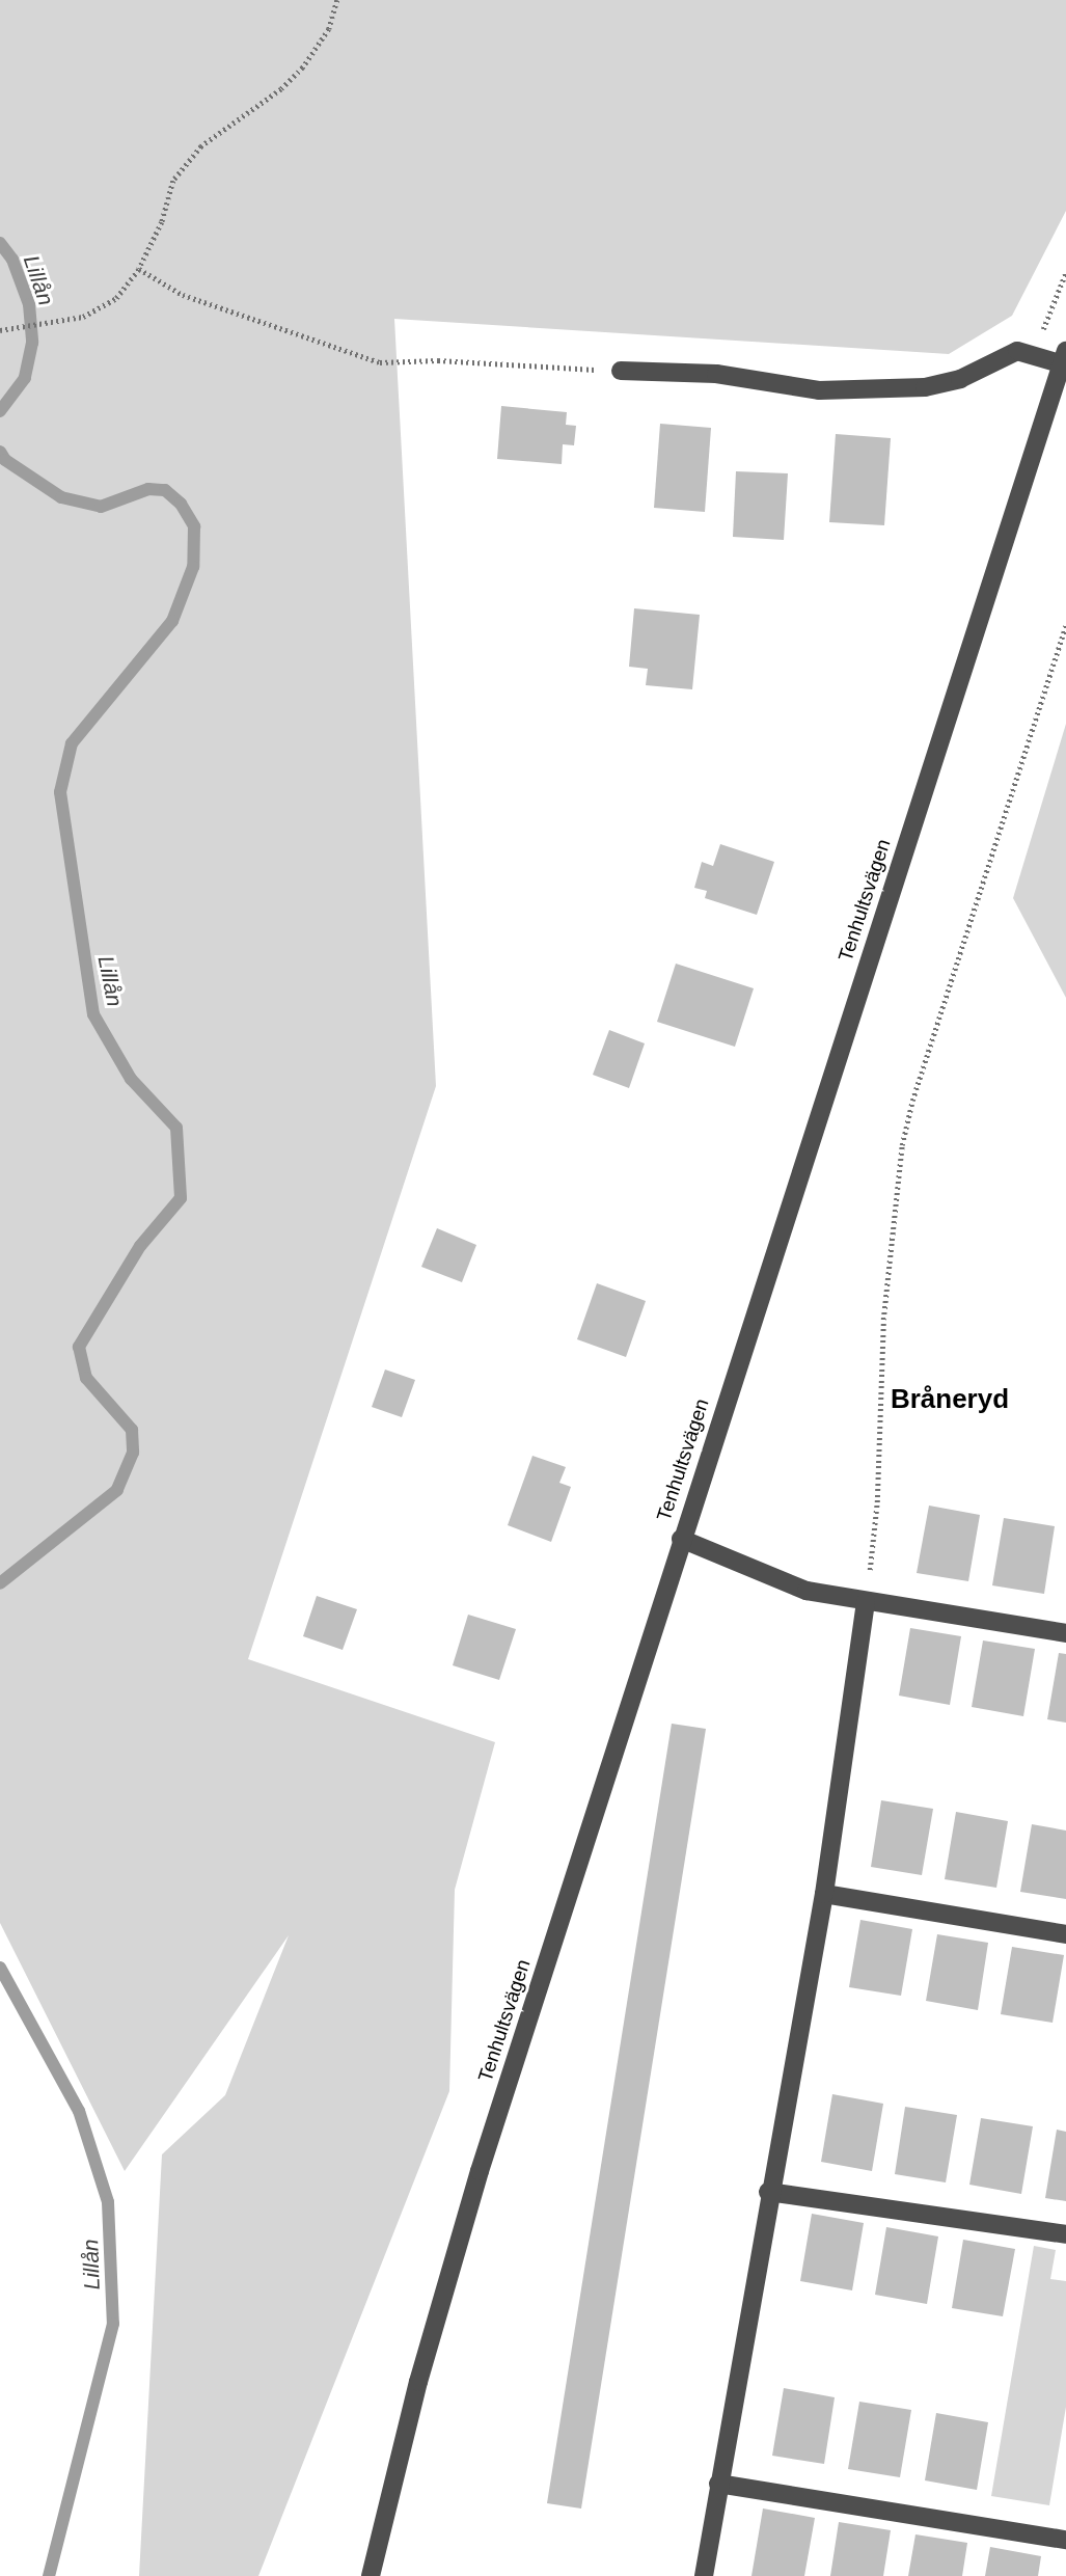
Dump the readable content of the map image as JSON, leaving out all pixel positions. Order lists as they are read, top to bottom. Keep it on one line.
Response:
{"streets":{"street":["Tenhultsvägen"]},"districts":["Bråneryd"],"water":["Lillån"]}
